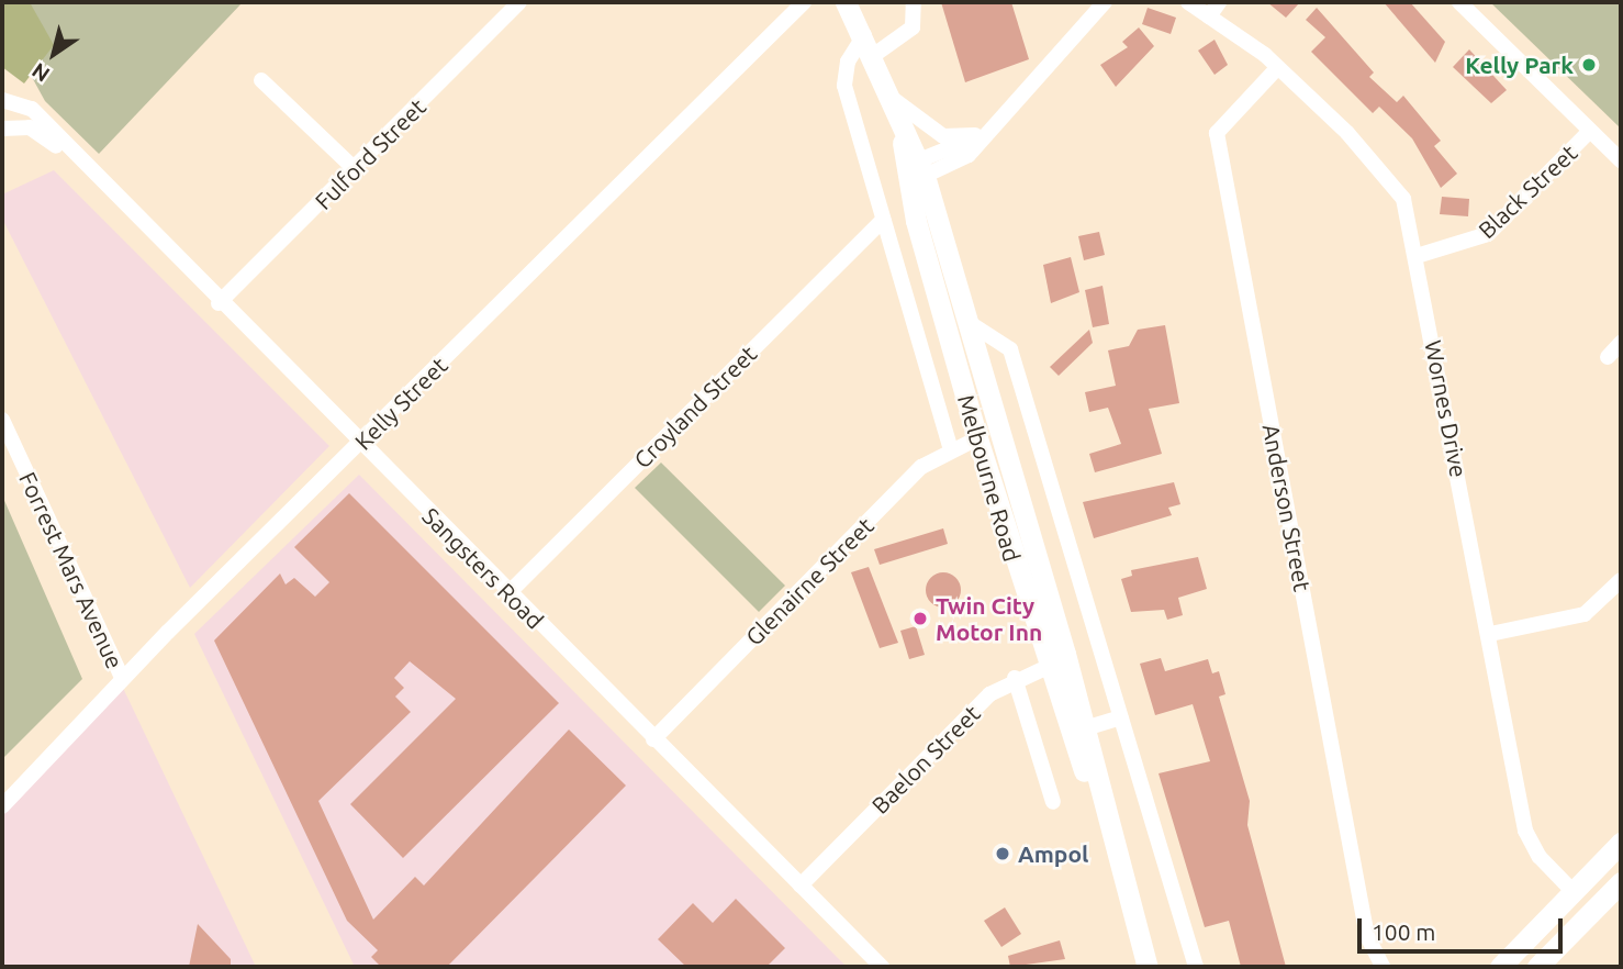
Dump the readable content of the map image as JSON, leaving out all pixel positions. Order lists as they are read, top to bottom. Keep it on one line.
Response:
{"streets":{"main road":["Melbourne Road","Baelon Street"],"street":["Fulford Street","Black Street","Kelly Street","Croyland Street","Wornes Drive","Anderson Street","Sangsters Road","Forrest Mars Avenue","Glenairne Street"]},"crossings":[["Fulford Street","Sangsters Road"],["Black Street","Wornes Drive"],["Kelly Street","Sangsters Road"],["Kelly Street","Forrest Mars Avenue"],["Croyland Street","Melbourne Road"],["Croyland Street","Sangsters Road"],["Wornes Drive","Anderson Street"],["Melbourne Road","Glenairne Street"],["Melbourne Road","Baelon Street"],["Sangsters Road","Glenairne Street"],["Sangsters Road","Baelon Street"]],"places":["Kelly Park","Twin City Motor Inn","Ampol"],"scale_bar":"100 m","north":"bottom left"}
